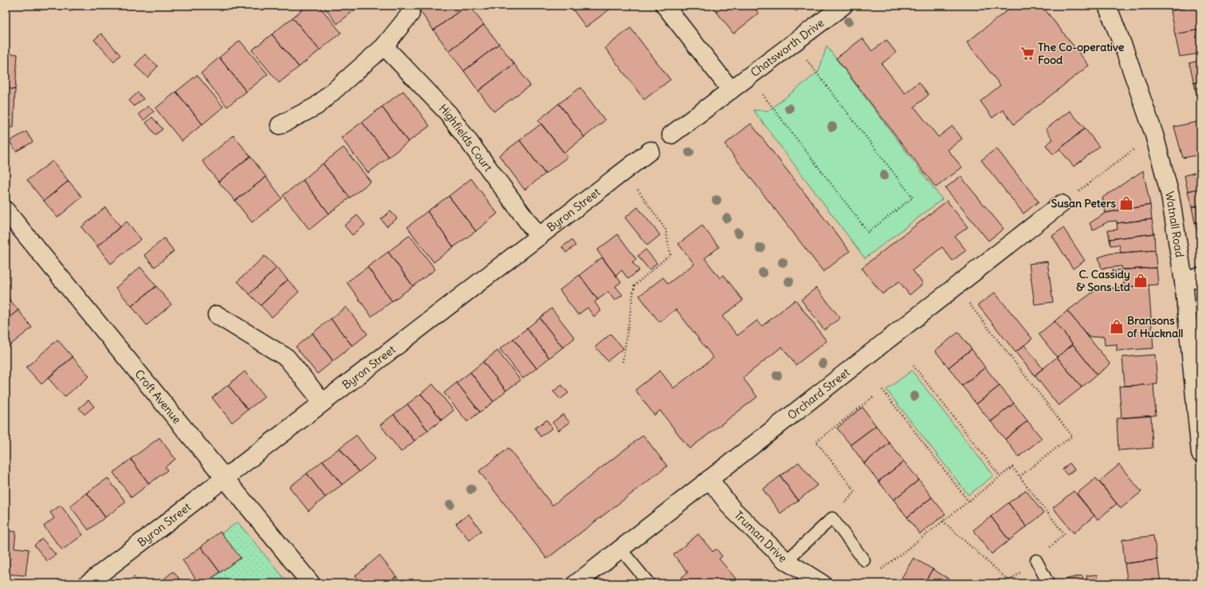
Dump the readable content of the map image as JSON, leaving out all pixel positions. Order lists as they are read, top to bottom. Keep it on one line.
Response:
{"streets":{"street":["Chatsworth Drive","Highfields Court","Byron Street","Watnall Road","Orchard Street","Croft Avenue","Truman Drive"]},"crossings":[["Highfields Court","Byron Street"],["Byron Street","Croft Avenue"],["Orchard Street","Truman Drive"]],"places":{"supermarket":["The Co-operative Food"],"shop":["Susan Peters","C. Cassidy & Sons Ltd","Bransons of Hucknall"]}}
